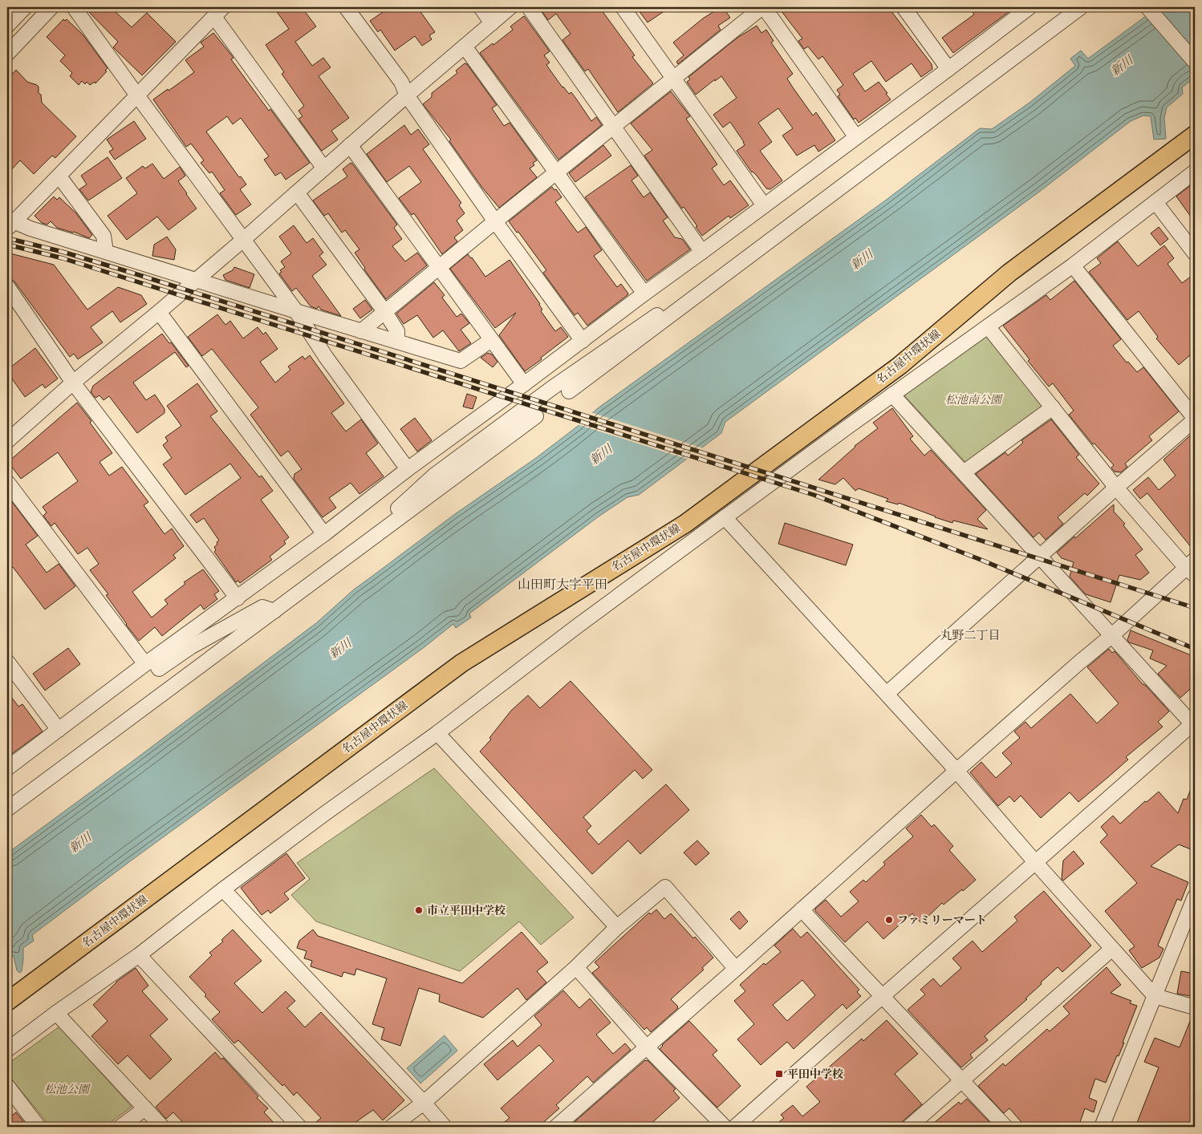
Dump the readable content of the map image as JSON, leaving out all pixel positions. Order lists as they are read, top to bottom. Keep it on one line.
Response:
{"streets":{"main road":["名古屋中環状線"]},"districts":["山田町大字平田","丸野二丁目"],"water":["新川"],"parks":["松池南公園","松池公園"],"places":{"other":["市立平田中学校","ファミリーマート"],"transit":["平田中学校"]}}
